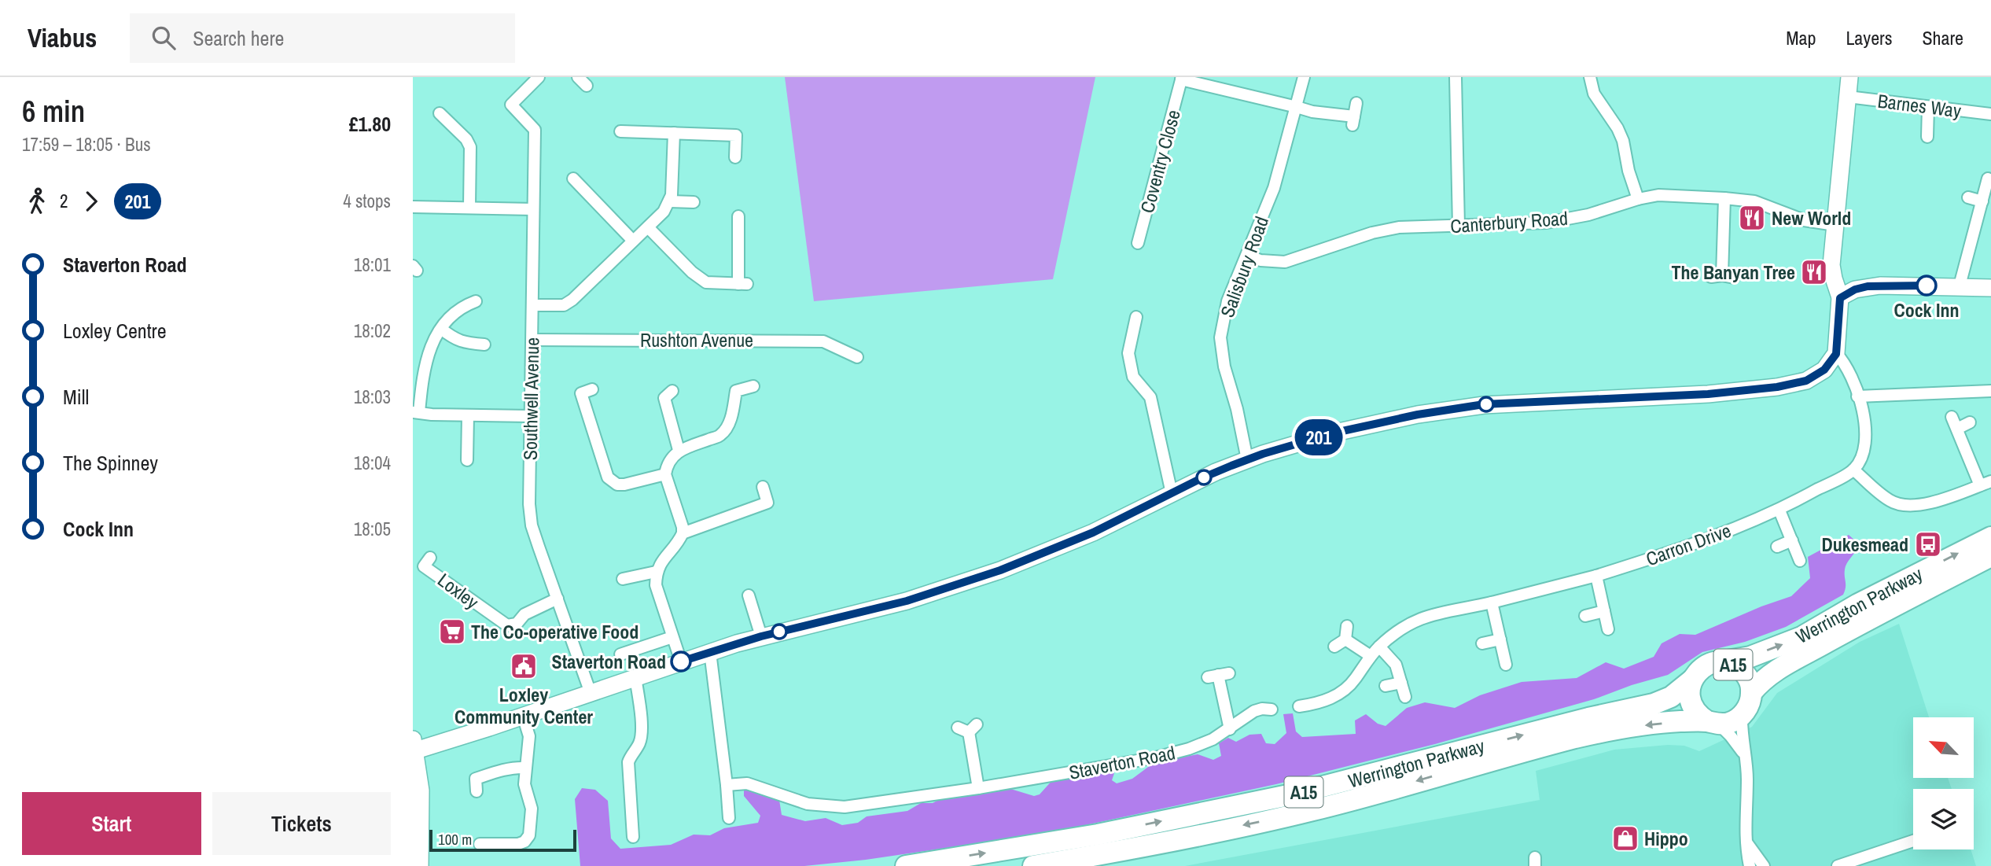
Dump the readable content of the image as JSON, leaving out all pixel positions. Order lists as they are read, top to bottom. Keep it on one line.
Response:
{"streets":{"highway":["Werrington Parkway","A15"],"street":["Barnes Way","Coventry Close","Canterbury Road","Salisbury Road","Rushton Avenue","Southwell Avenue","Carron Drive","Loxley","Staverton Road"]},"crossings":[["Coventry Close","Salisbury Road"],["Canterbury Road","Salisbury Road"],["Rushton Avenue","Southwell Avenue"],["Southwell Avenue","Loxley"],["Werrington Parkway","A15"]],"places":{"restaurant":["New World","The Banyan Tree"],"other":["Cock Inn","Staverton Road"],"bus stop":["Dukesmead"],"supermarket":["The Co-operative Food"],"public building":["Loxley Community Center"],"shop":["Hippo"]},"lines":["bus line 201"],"scale_bar":"100 m","north":"top left","page":{"header":"Viabus","search":"Search here","nav":["Map","Layers","Share"],"heading":["6 min","17:59 – 18:05 · Bus","£1.80"],"on_map":"201","legs":["2","201","4 stops"],"list":[{"name":"Staverton Road","value":"18:01"},{"name":"Loxley Centre","value":"18:02"},{"name":"Mill","value":"18:03"},{"name":"The Spinney","value":"18:04"},{"name":"Cock Inn","value":"18:05"}],"buttons":["Start","Tickets"],"scale":"100 m"}}
